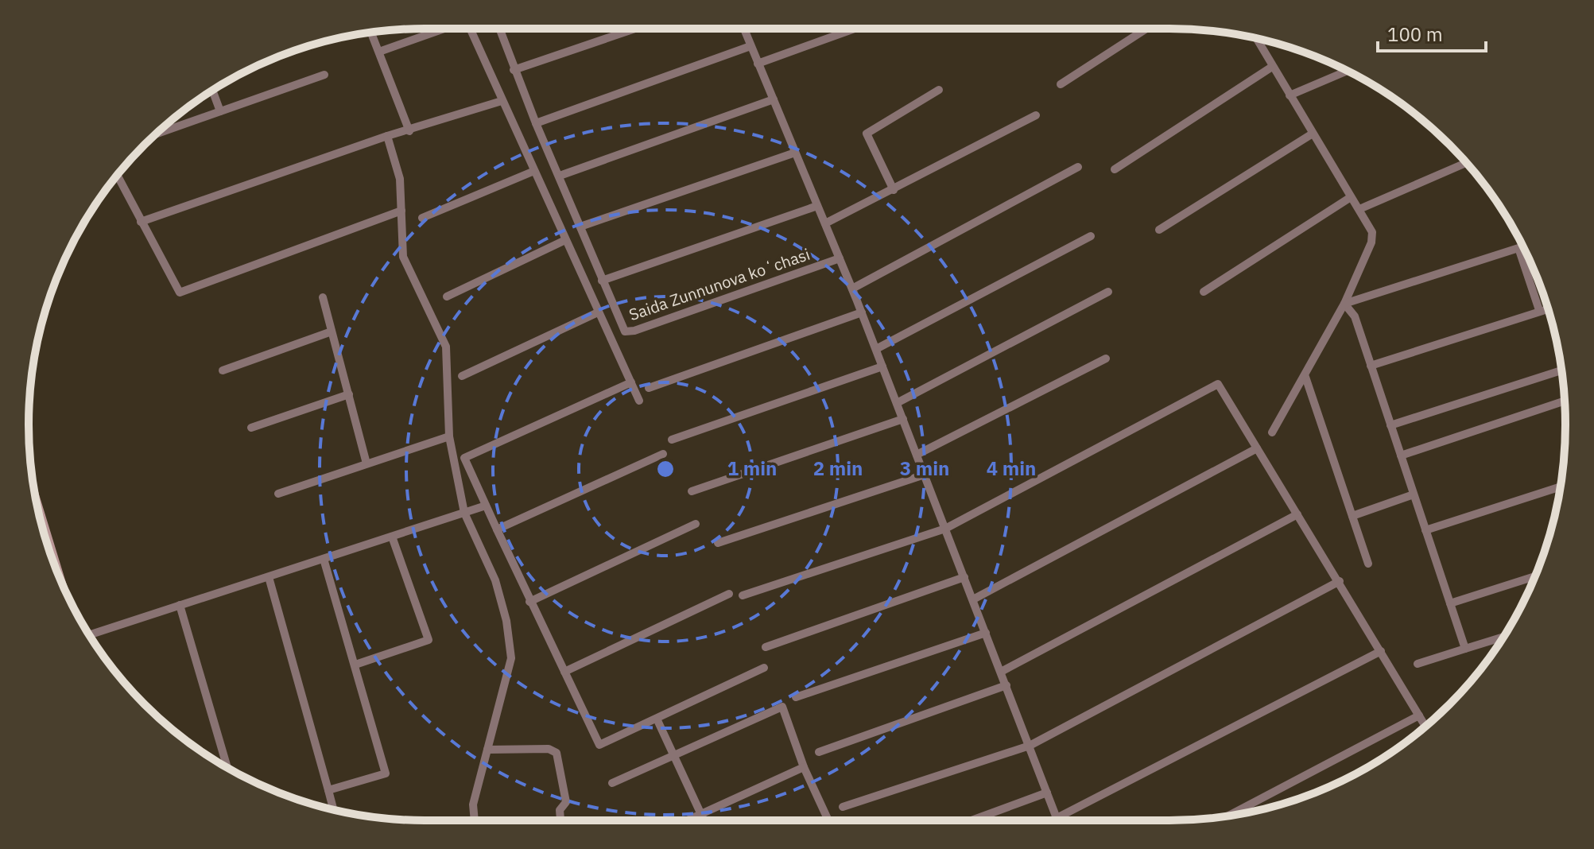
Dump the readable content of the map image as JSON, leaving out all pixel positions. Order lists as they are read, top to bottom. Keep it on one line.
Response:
{"streets":{"street":["Saida Zunnunova koʻchasi"]},"scale_bar":"100 m","rings":["1 min","2 min","3 min","4 min"]}
